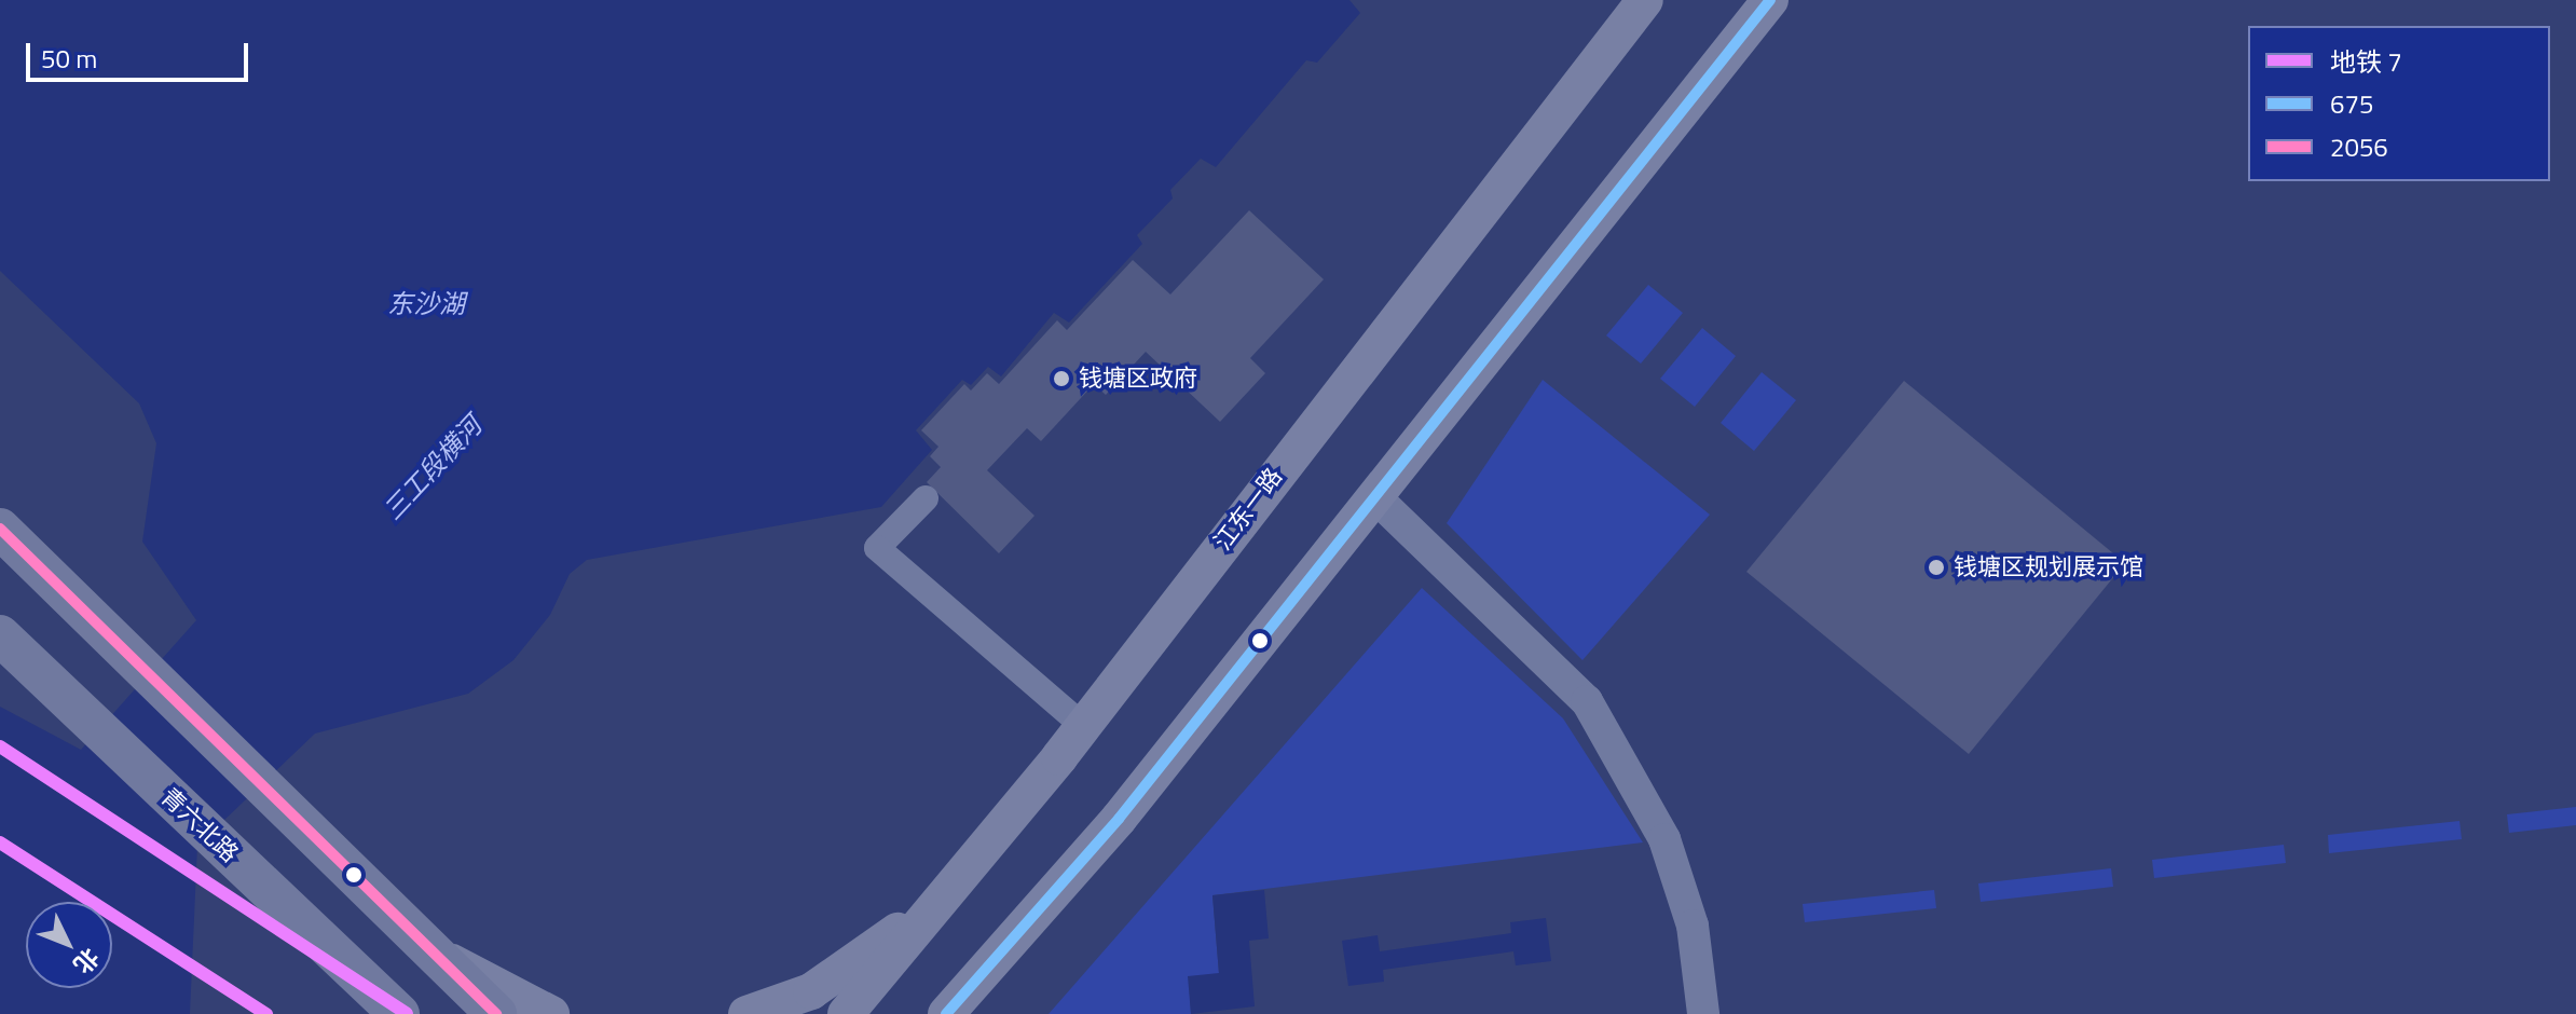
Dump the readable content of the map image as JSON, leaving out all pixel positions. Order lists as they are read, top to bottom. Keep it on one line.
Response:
{"streets":{"main road":["江东一路","青六北路"]},"water":["东沙湖","三工段横河"],"places":["钱塘区政府","钱塘区规划展示馆"],"lines":["transit line 675","transit line 2056","metro line 7"],"legend":["地铁 7","675","2056"],"scale_bar":"50 m","north":"bottom right"}
